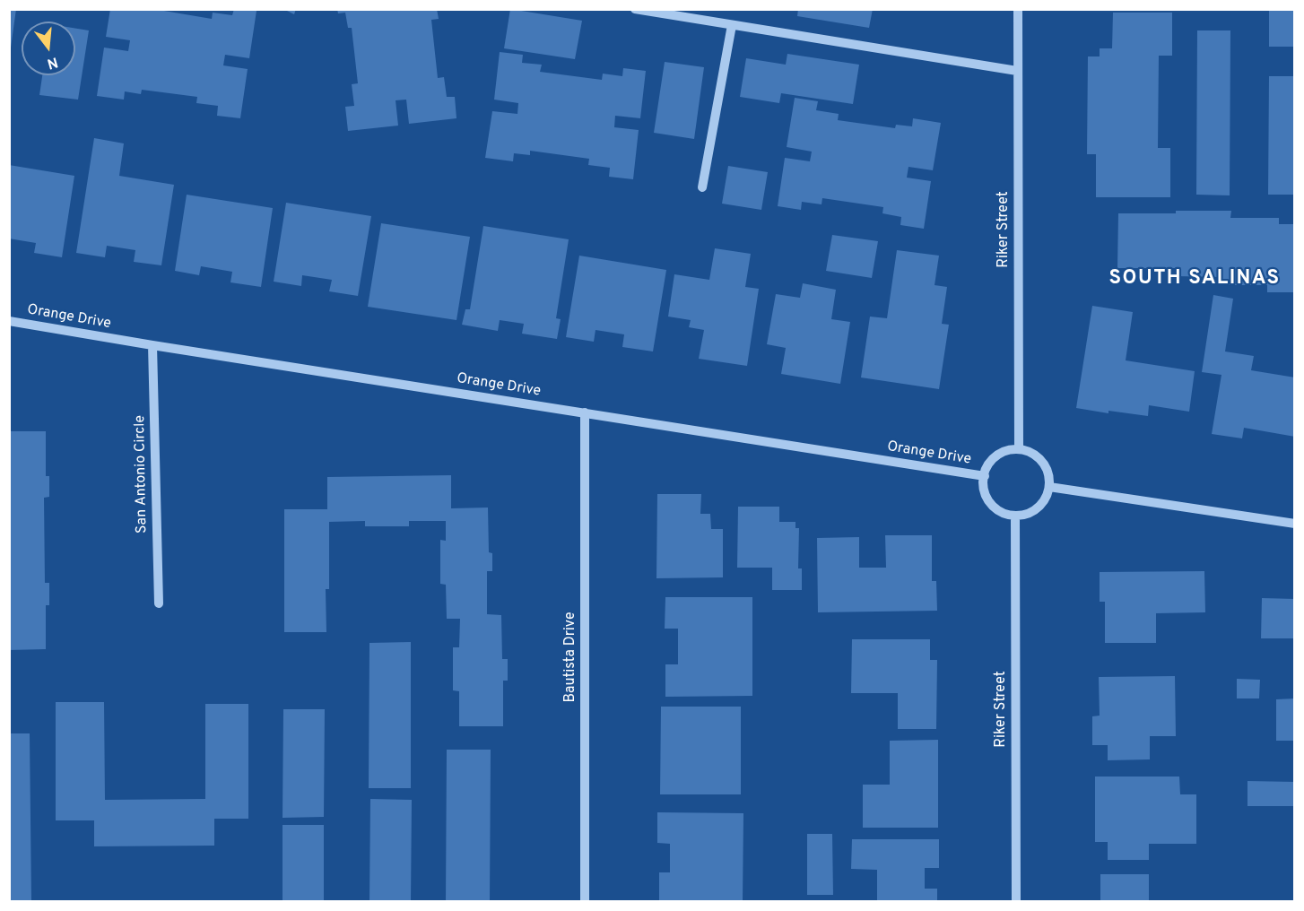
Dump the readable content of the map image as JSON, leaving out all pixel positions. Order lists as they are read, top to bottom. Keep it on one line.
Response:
{"streets":{"street":["Riker Street","Orange Drive","San Antonio Circle","Bautista Drive"]},"crossings":[["Riker Street","Orange Drive"],["Orange Drive","San Antonio Circle"],["Orange Drive","Bautista Drive"]],"districts":["SOUTH SALINAS"],"north":"bottom"}
